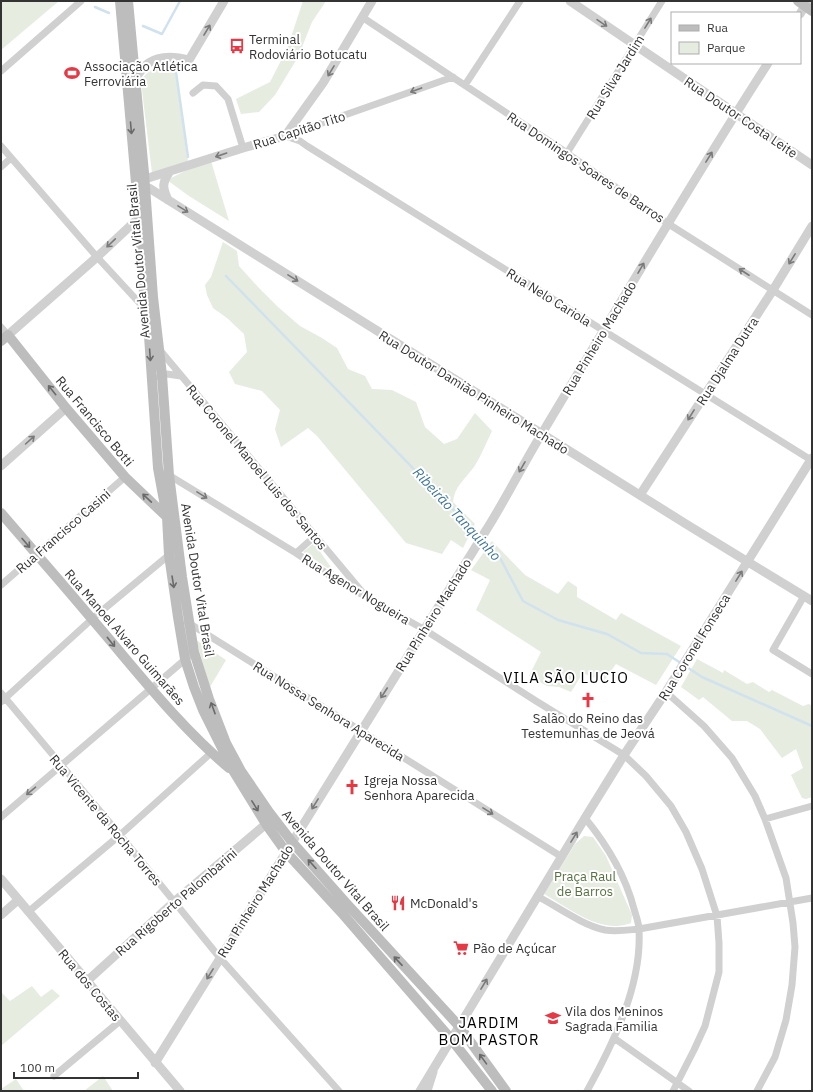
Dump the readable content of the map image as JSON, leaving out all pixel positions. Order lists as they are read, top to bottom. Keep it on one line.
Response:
{"streets":{"main road":["Avenida Doutor Vital Brasil","Rua Francisco Botti","Rua Manoel Alvaro Guimarães"],"street":["Rua Silva Jardim","Rua Doutor Costa Leite","Rua Capitão Tito","Rua Domingos Soares de Barros","Rua Nelo Cariola","Rua Pinheiro Machado","Rua Djalma Dutra","Rua Doutor Damião Pinheiro Machado","Rua Coronel Manoel Luis dos Santos","Rua Francisco Casini","Rua Agenor Nogueira","Rua Coronel Fonseca","Rua Nossa Senhora Aparecida","Rua Vicente da Rocha Torres","Rua Rigoberto Palombarini","Rua dos Costas"]},"crossings":[["Rua Silva Jardim","Rua Doutor Costa Leite"],["Rua Silva Jardim","Rua Domingos Soares de Barros"],["Rua Doutor Costa Leite","Rua Pinheiro Machado"],["Rua Capitão Tito","Rua Domingos Soares de Barros"],["Rua Capitão Tito","Avenida Doutor Vital Brasil"],["Rua Capitão Tito","Rua Nelo Cariola"],["Rua Capitão Tito","Rua Doutor Damião Pinheiro Machado"],["Rua Domingos Soares de Barros","Rua Pinheiro Machado"],["Rua Domingos Soares de Barros","Rua Djalma Dutra"],["Avenida Doutor Vital Brasil","Rua Pinheiro Machado"],["Avenida Doutor Vital Brasil","Rua Doutor Damião Pinheiro Machado"],["Avenida Doutor Vital Brasil","Rua Francisco Botti"],["Avenida Doutor Vital Brasil","Rua Coronel Manoel Luis dos Santos"],["Avenida Doutor Vital Brasil","Rua Agenor Nogueira"],["Avenida Doutor Vital Brasil","Rua Manoel Alvaro Guimarães"],["Avenida Doutor Vital Brasil","Rua Coronel Fonseca"],["Avenida Doutor Vital Brasil","Rua Nossa Senhora Aparecida"],["Avenida Doutor Vital Brasil","Rua Rigoberto Palombarini"],["Rua Nelo Cariola","Rua Pinheiro Machado"],["Rua Nelo Cariola","Rua Djalma Dutra"],["Rua Nelo Cariola","Rua Coronel Fonseca"],["Rua Pinheiro Machado","Rua Doutor Damião Pinheiro Machado"],["Rua Pinheiro Machado","Rua Agenor Nogueira"],["Rua Pinheiro Machado","Rua Nossa Senhora Aparecida"],["Rua Pinheiro Machado","Rua Vicente da Rocha Torres"],["Rua Pinheiro Machado","Rua dos Costas"],["Rua Djalma Dutra","Rua Doutor Damião Pinheiro Machado"],["Rua Doutor Damião Pinheiro Machado","Rua Coronel Fonseca"],["Rua Francisco Botti","Rua Francisco Casini"],["Rua Coronel Manoel Luis dos Santos","Rua Agenor Nogueira"],["Rua Francisco Casini","Rua Manoel Alvaro Guimarães"],["Rua Agenor Nogueira","Rua Coronel Fonseca"],["Rua Coronel Fonseca","Rua Nossa Senhora Aparecida"],["Rua Vicente da Rocha Torres","Rua Rigoberto Palombarini"],["Rua Rigoberto Palombarini","Rua dos Costas"]],"one_way":["Rua Capitão Tito","Rua Djalma Dutra","Rua Doutor Damião Pinheiro Machado","Rua Francisco Botti","Rua Manoel Alvaro Guimarães","Rua Coronel Fonseca","Rua Nossa Senhora Aparecida"],"districts":["VILA SÃO LUCIO","JARDIM BOM PASTOR"],"water":["Ribeirão Tanquinho"],"parks":["Praça Raul de Barros"],"places":{"bus stop":["Terminal Rodoviário Botucatu"],"sports":["Associação Atlética Ferroviária"],"church":["Salão do Reino das Testemunhas de Jeová","Igreja Nossa Senhora Aparecida"],"restaurant":["McDonald's"],"supermarket":["Pão de Açúcar"],"school or university":["Vila dos Meninos Sagrada Familia"]},"legend":["Rua","Parque"],"scale_bar":"100 m"}
